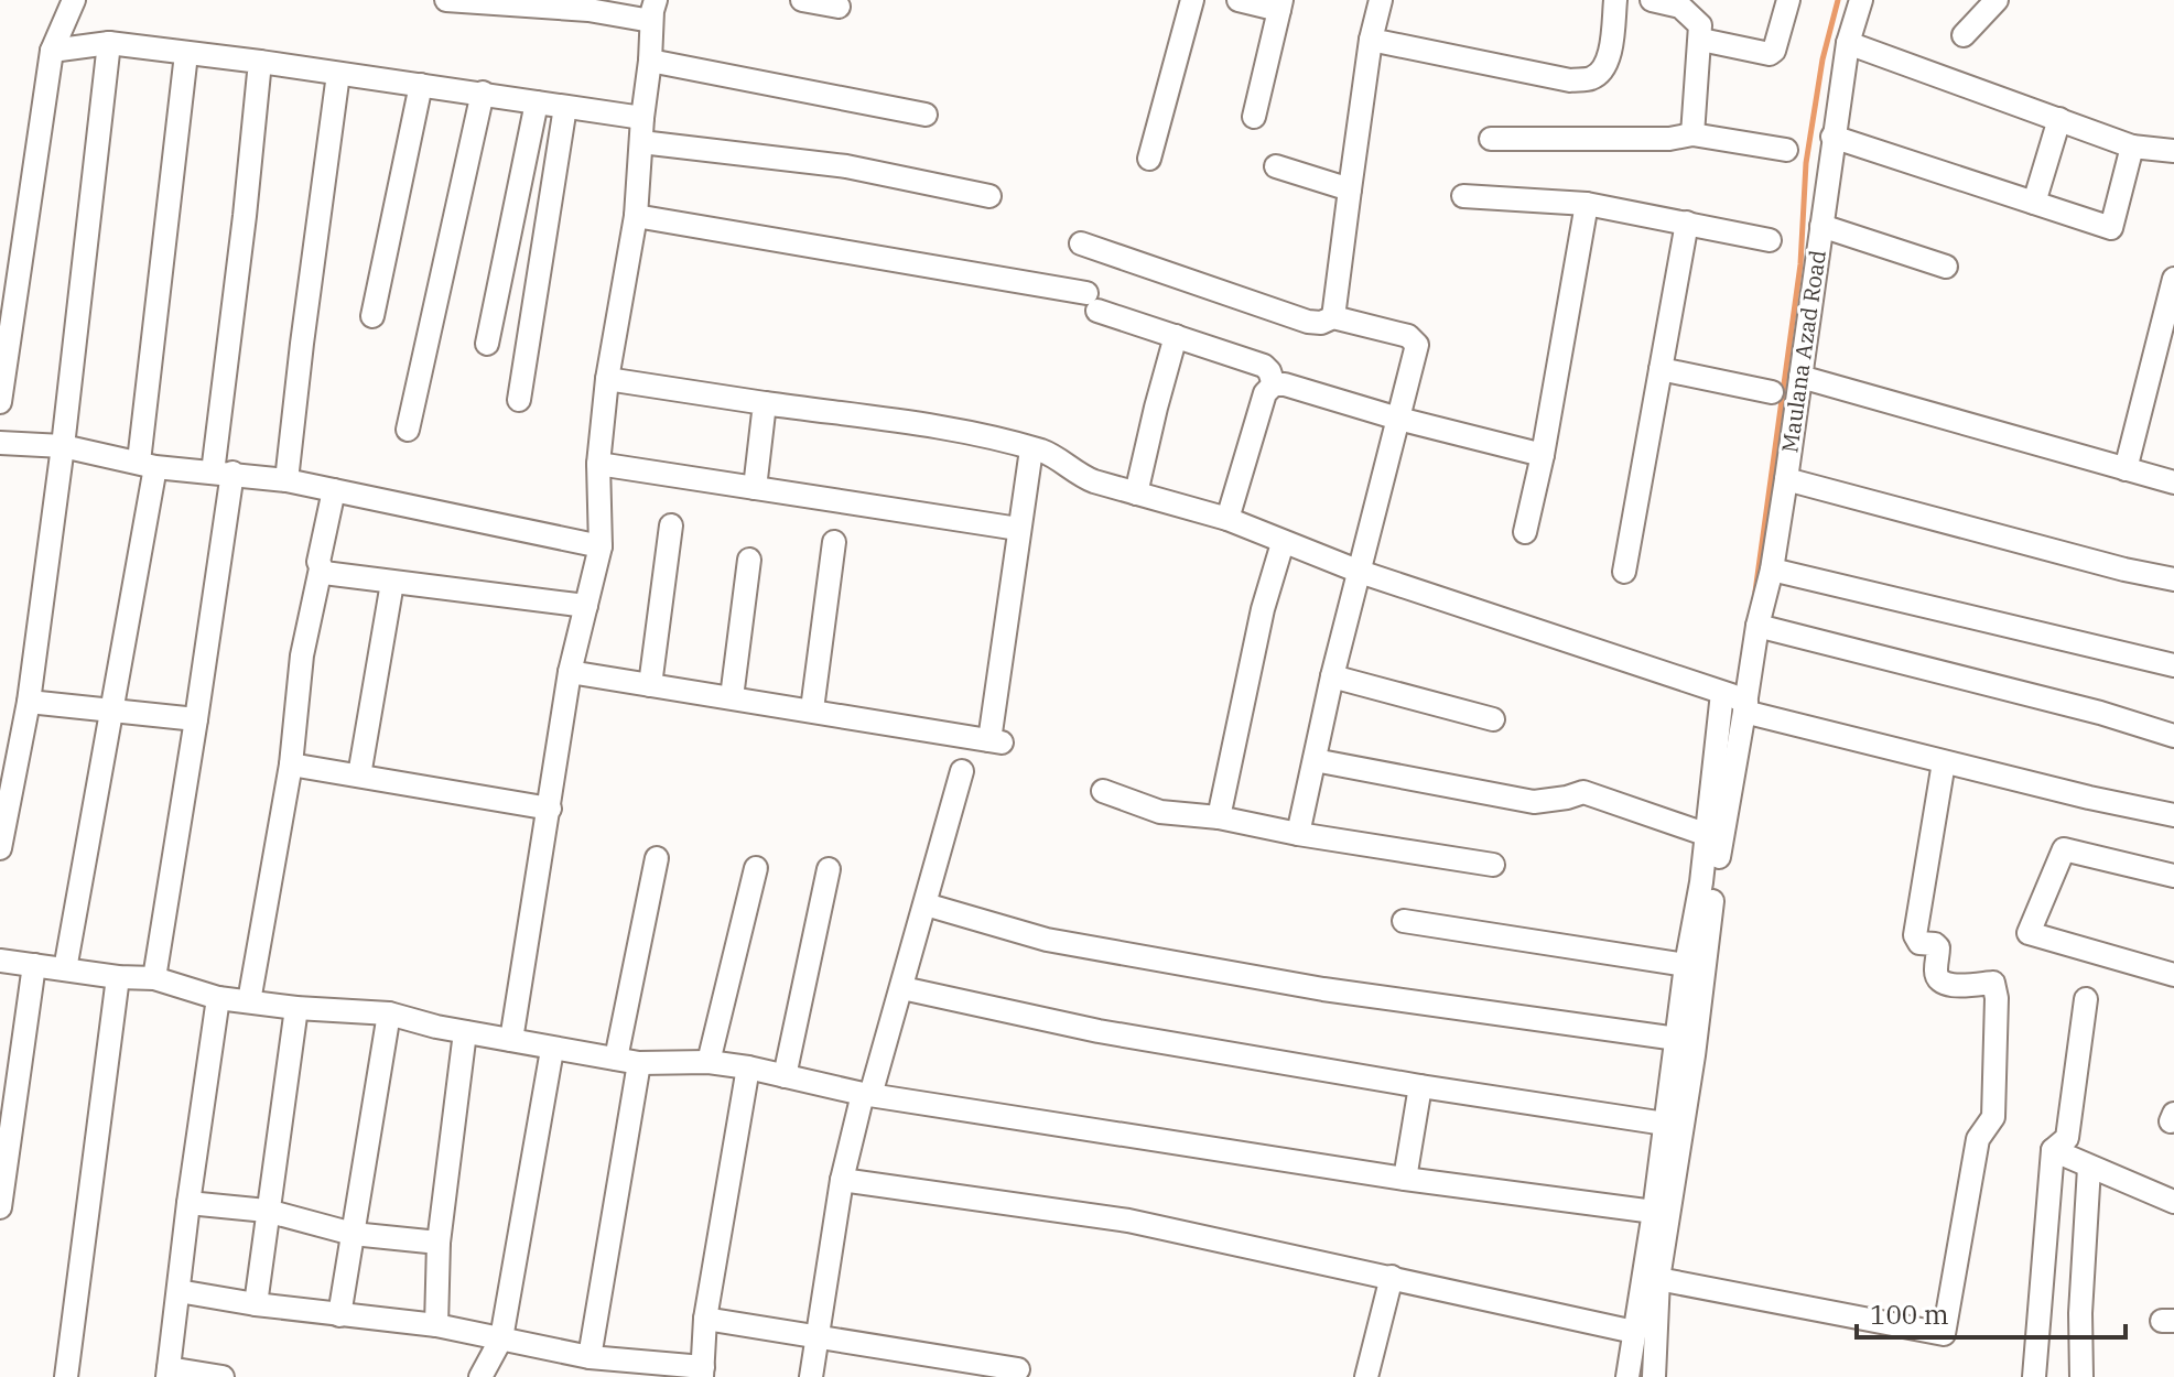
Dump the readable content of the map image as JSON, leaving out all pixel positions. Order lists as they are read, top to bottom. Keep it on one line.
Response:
{"streets":{"street":["Maulana Azad Road"]},"scale_bar":"100 m"}
